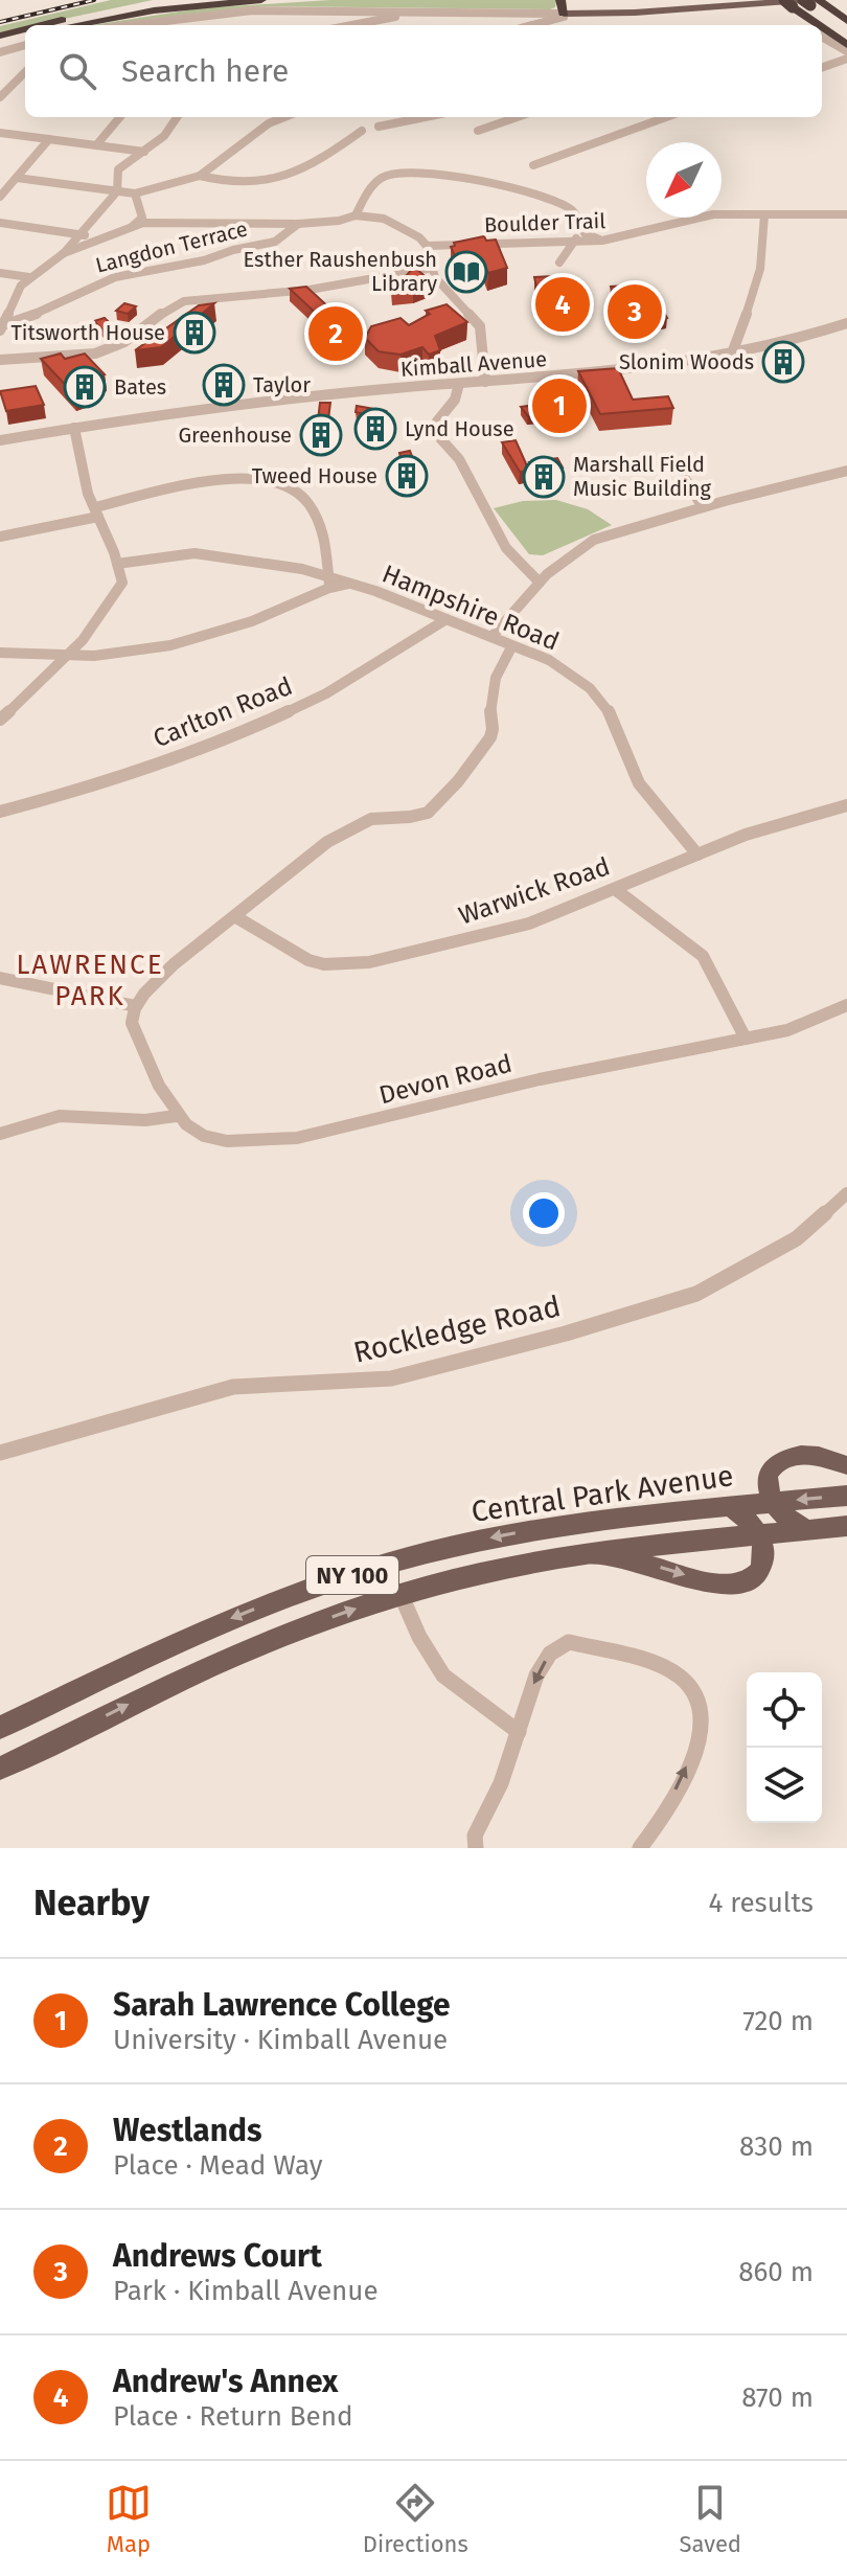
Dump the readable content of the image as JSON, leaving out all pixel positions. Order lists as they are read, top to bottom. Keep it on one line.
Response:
{"streets":{"main road":["Central Park Avenue","NY 100"],"street":["Boulder Trail","Langdon Terrace","Kimball Avenue","Hampshire Road","Carlton Road","Warwick Road","Devon Road","Rockledge Road"]},"crossings":[["Boulder Trail","Langdon Terrace"],["Hampshire Road","Carlton Road"],["Hampshire Road","Warwick Road"]],"districts":["LAWRENCE PARK"],"places":{"library":["Esther Raushenbush Library"],"building":["Titsworth House","Slonim Woods","Taylor","Bates","Lynd House","Greenhouse","Tweed House","Marshall Field Music Building"]},"north":"bottom left","page":{"search":"Search here","pins":["4","3","2","1"],"heading":["Nearby","4 results"],"list":[{"mark":"1","name":"Sarah Lawrence College","note":"University · Kimball Avenue","value":"720 m"},{"mark":"2","name":"Westlands","note":"Place · Mead Way","value":"830 m"},{"mark":"3","name":"Andrews Court","note":"Park · Kimball Avenue","value":"860 m"},{"mark":"4","name":"Andrew's Annex","note":"Place · Return Bend","value":"870 m"}],"nav":["Map","Directions","Saved"]}}
